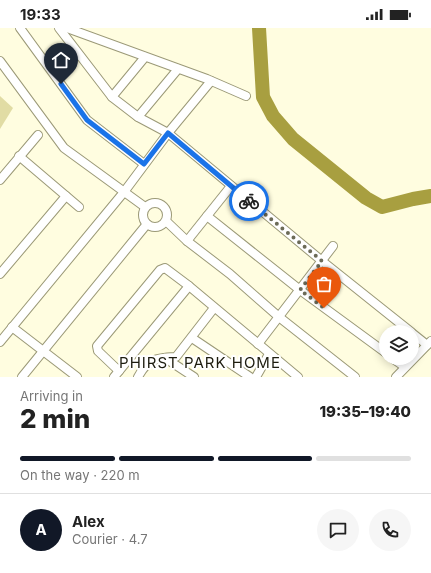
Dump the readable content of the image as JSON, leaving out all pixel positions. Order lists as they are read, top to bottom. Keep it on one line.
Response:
{"districts":["PHIRST PARK HOME"],"page":{"status":"19:33","heading":["2 min","Arriving in","19:35–19:40"],"panel":["Alex","Courier · 4.7"],"bar":"On the way · 220 m","round":"A"}}
